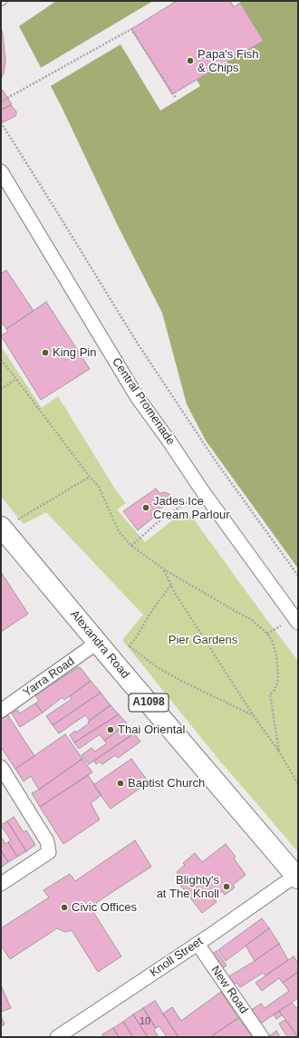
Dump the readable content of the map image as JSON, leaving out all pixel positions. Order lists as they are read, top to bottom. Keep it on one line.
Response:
{"streets":{"main road":["Alexandra Road","A1098"],"street":["Central Promenade","Yarra Road","Knoll Street","New Road"]},"crossings":[["Alexandra Road","Yarra Road"],["Alexandra Road","Knoll Street"],["Knoll Street","New Road"]],"parks":["Pier Gardens"],"places":["Papa's Fish & Chips","King Pin","Jades Ice Cream Parlour","Thai Oriental","Baptist Church","Blighty's at The Knoll","Civic Offices"],"house_numbers":["10"]}
